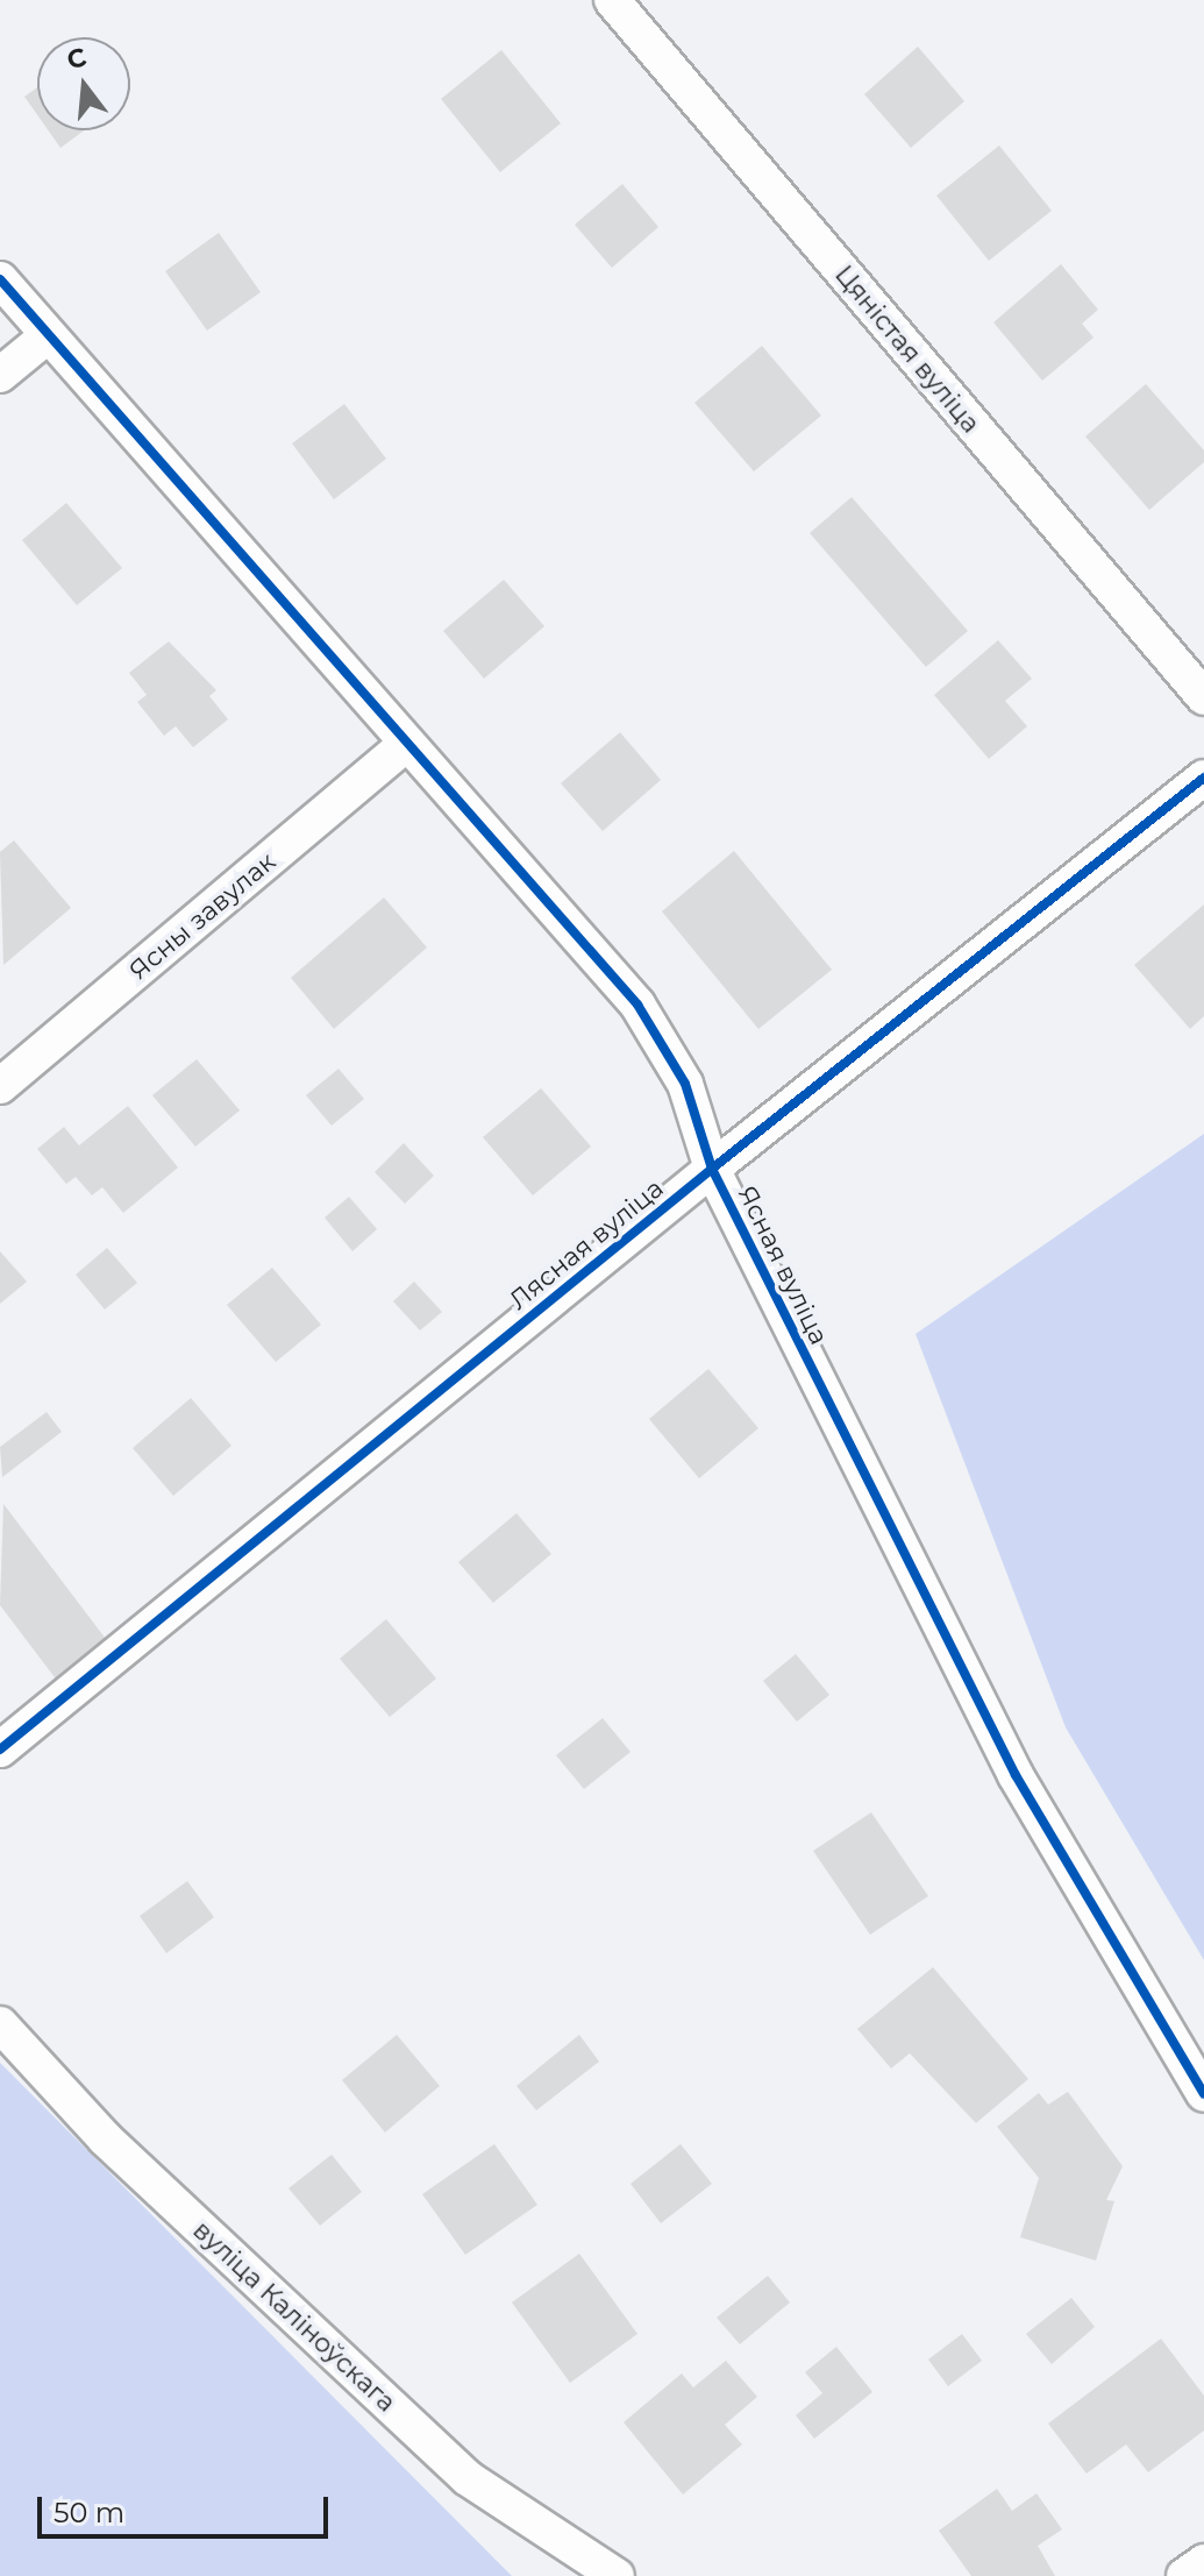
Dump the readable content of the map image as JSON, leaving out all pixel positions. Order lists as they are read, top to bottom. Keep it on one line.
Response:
{"streets":{"street":["Цяністая вуліца","Ясны завулак","Лясная вуліца","Ясная вуліца","вуліца Каліноўскага"]},"crossings":[["Ясны завулак","Ясная вуліца"],["Лясная вуліца","Ясная вуліца"]],"scale_bar":"50 m","north":"top"}
